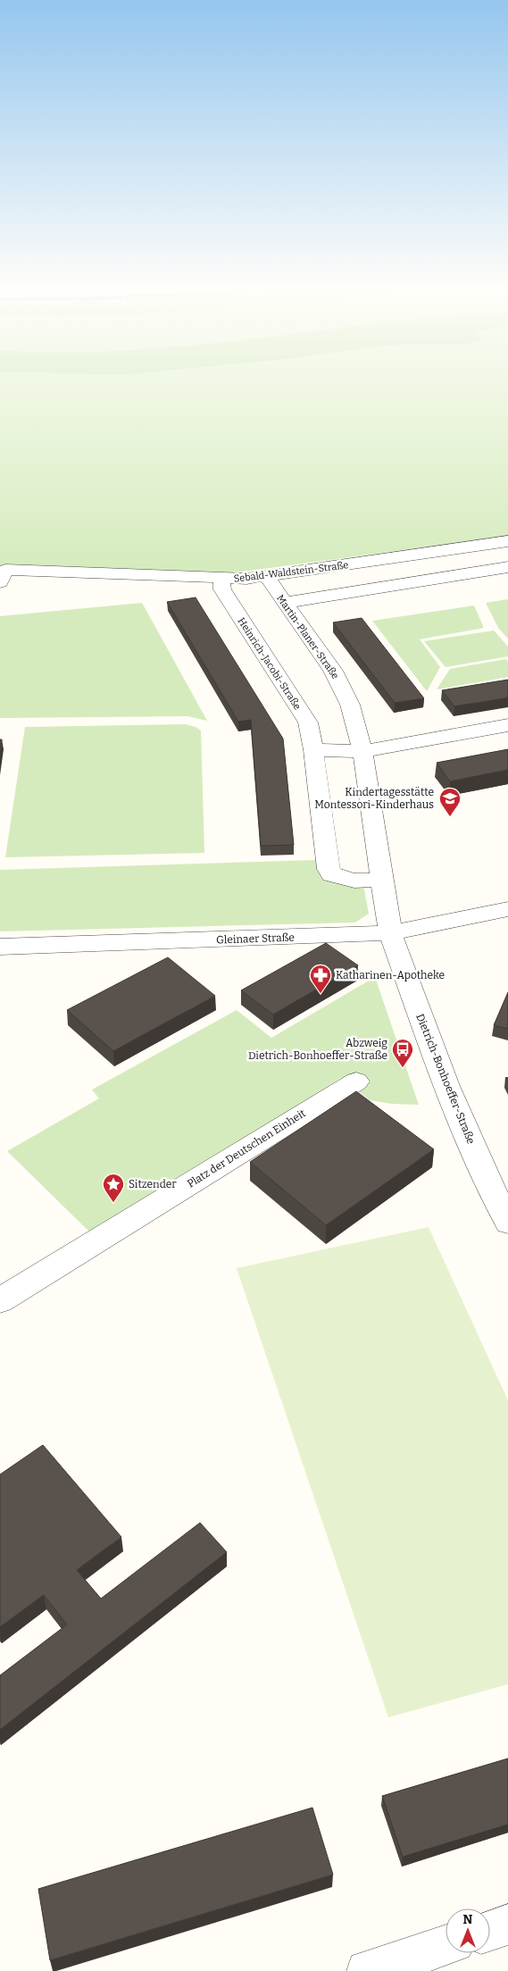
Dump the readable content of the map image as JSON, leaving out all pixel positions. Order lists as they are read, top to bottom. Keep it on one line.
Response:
{"streets":{"street":["Sebald-Waldstein-Straße","Martin-Planer-Straße","Heinrich-Jacobi-Straße","Gleinaer Straße","Dietrich-Bonhoeffer-Straße","Platz der Deutschen Einheit"]},"crossings":[["Sebald-Waldstein-Straße","Martin-Planer-Straße"],["Sebald-Waldstein-Straße","Heinrich-Jacobi-Straße"],["Martin-Planer-Straße","Heinrich-Jacobi-Straße"],["Martin-Planer-Straße","Gleinaer Straße"],["Martin-Planer-Straße","Dietrich-Bonhoeffer-Straße"],["Gleinaer Straße","Dietrich-Bonhoeffer-Straße"]],"places":{"school or university":["Kindertagesstätte Montessori-Kinderhaus"],"pharmacy":["Katharinen-Apotheke"],"bus stop":["Abzweig Dietrich-Bonhoeffer-Straße"],"place":["Sitzender"]},"north":"top"}
